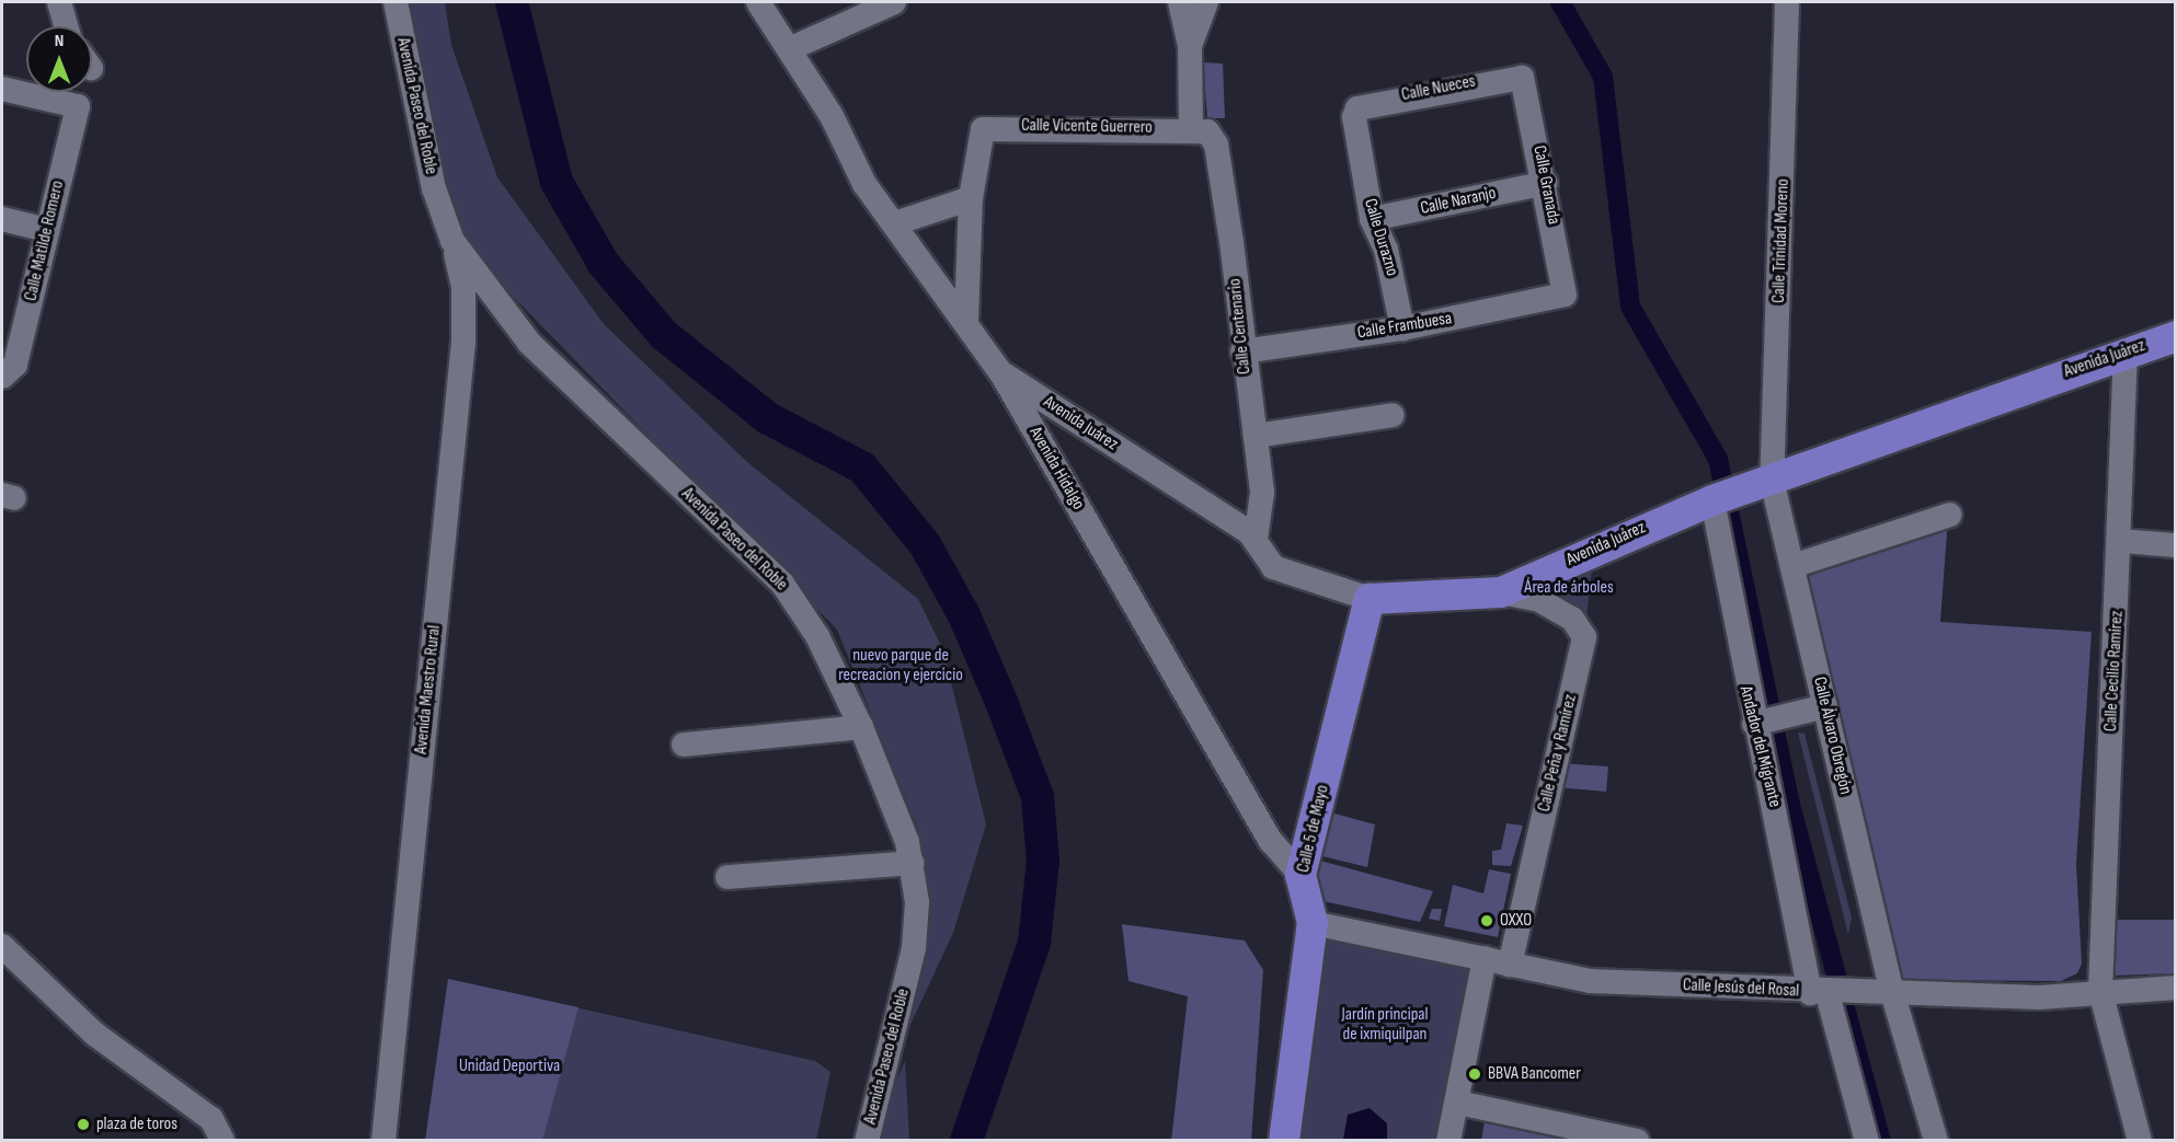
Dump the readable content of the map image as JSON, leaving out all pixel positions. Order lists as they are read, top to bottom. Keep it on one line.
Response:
{"streets":{"main road":["Avenida Juárez","Calle 5 de Mayo"],"street":["Calle Nueces","Avenida Paseo del Roble","Calle Vicente Guerrero","Calle Granada","Calle Naranjo","Calle Durazno","Calle Matilde Romero","Calle Trinidad Moreno","Calle Centenario","Calle Frambuesa","Avenida Hidalgo","Calle Cecilio Ramírez","Avenida Maestro Rural","Calle Álvaro Obregón","Andador del Migrante","Calle Peña y Ramírez","Calle Jesús del Rosal"]},"crossings":[["Calle Nueces","Calle Granada"],["Calle Nueces","Calle Durazno"],["Avenida Paseo del Roble","Avenida Maestro Rural"],["Calle Vicente Guerrero","Calle Centenario"],["Calle Granada","Calle Naranjo"],["Calle Granada","Calle Frambuesa"],["Calle Naranjo","Calle Durazno"],["Calle Durazno","Calle Frambuesa"],["Calle Trinidad Moreno","Avenida Juárez"],["Calle Trinidad Moreno","Calle Álvaro Obregón"],["Calle Centenario","Calle Frambuesa"],["Calle Centenario","Avenida Juárez"],["Avenida Juárez","Avenida Hidalgo"],["Avenida Juárez","Calle Cecilio Ramírez"],["Avenida Juárez","Calle Álvaro Obregón"],["Avenida Juárez","Andador del Migrante"],["Avenida Juárez","Calle Peña y Ramírez"],["Avenida Juárez","Calle 5 de Mayo"],["Avenida Hidalgo","Calle 5 de Mayo"],["Calle Cecilio Ramírez","Calle Jesús del Rosal"],["Calle Álvaro Obregón","Calle Jesús del Rosal"],["Andador del Migrante","Calle Jesús del Rosal"],["Calle Peña y Ramírez","Calle Jesús del Rosal"],["Calle 5 de Mayo","Calle Jesús del Rosal"]],"parks":["Área de árboles","nuevo parque de recreacion y ejercicio","Jardín principal de ixmiquilpan","Unidad Deportiva"],"places":["OXXO","BBVA Bancomer","plaza de toros"],"north":"top"}
